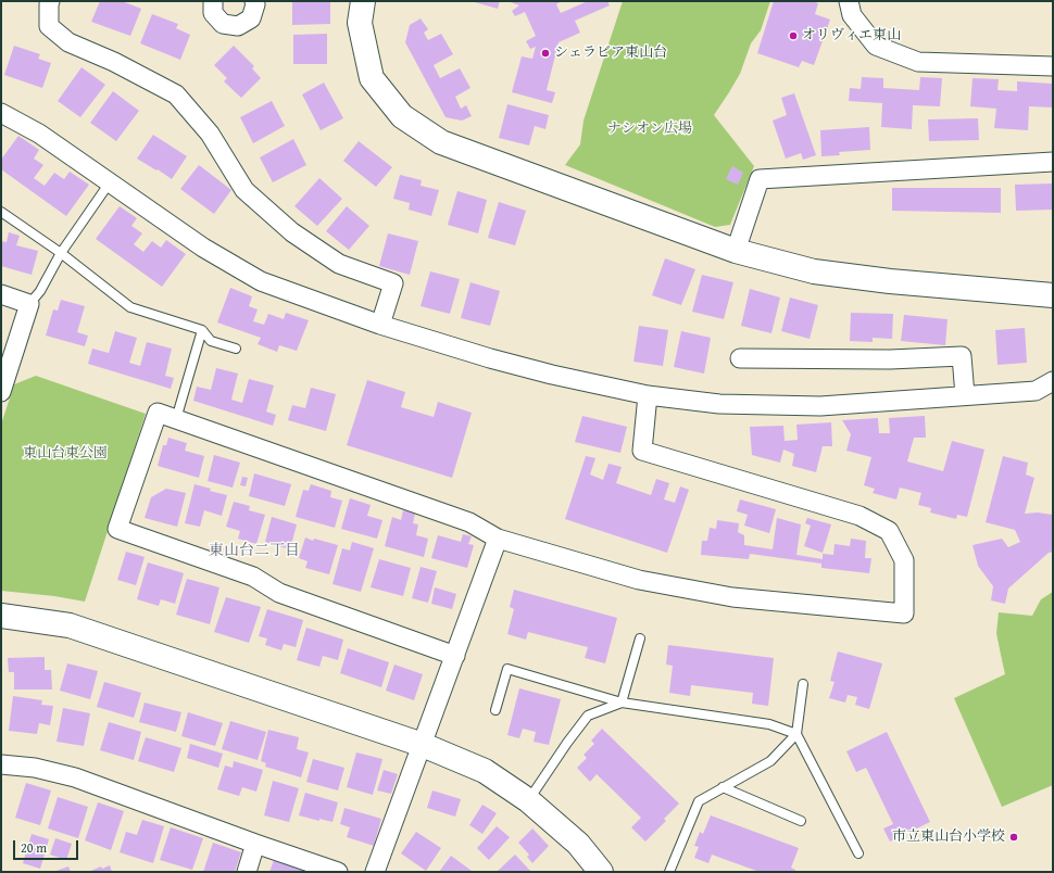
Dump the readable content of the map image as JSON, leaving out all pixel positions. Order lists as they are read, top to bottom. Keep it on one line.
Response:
{"districts":["東山台二丁目"],"parks":["ナシオン広場","東山台東公園"],"places":["オリヴィエ東山","シェラビア東山台","市立東山台小学校"],"scale_bar":"20 m"}
